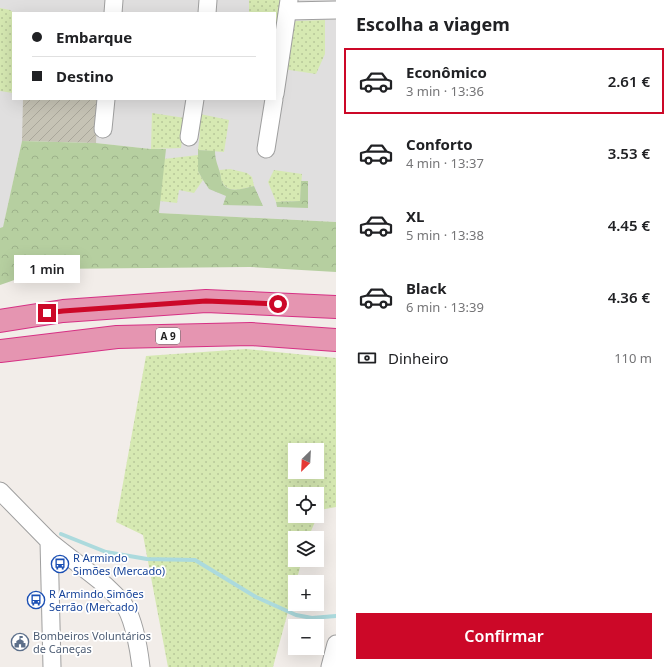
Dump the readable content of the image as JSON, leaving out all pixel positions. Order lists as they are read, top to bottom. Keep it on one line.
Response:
{"streets":{"highway":["A 9"]},"places":{"bus stop":["R Armindo Simões (Mercado)","R Armindo Simões Serrão (Mercado)"],"public building":["Bombeiros Voluntários de Caneças"]},"north":"bottom left","page":{"heading":"Escolha a viagem","banner":["Embarque","Destino"],"list":[{"name":"Econômico","note":"3 min · 13:36","value":"2.61 €"},{"name":"Conforto","note":"4 min · 13:37","value":"3.53 €"},{"name":"XL","note":"5 min · 13:38","value":"4.45 €"},{"name":"Black","note":"6 min · 13:39","value":"4.36 €"}],"bubble":"1 min","pay":["Dinheiro","110 m"],"map_buttons":["+","−"],"buttons":"Confirmar"}}
